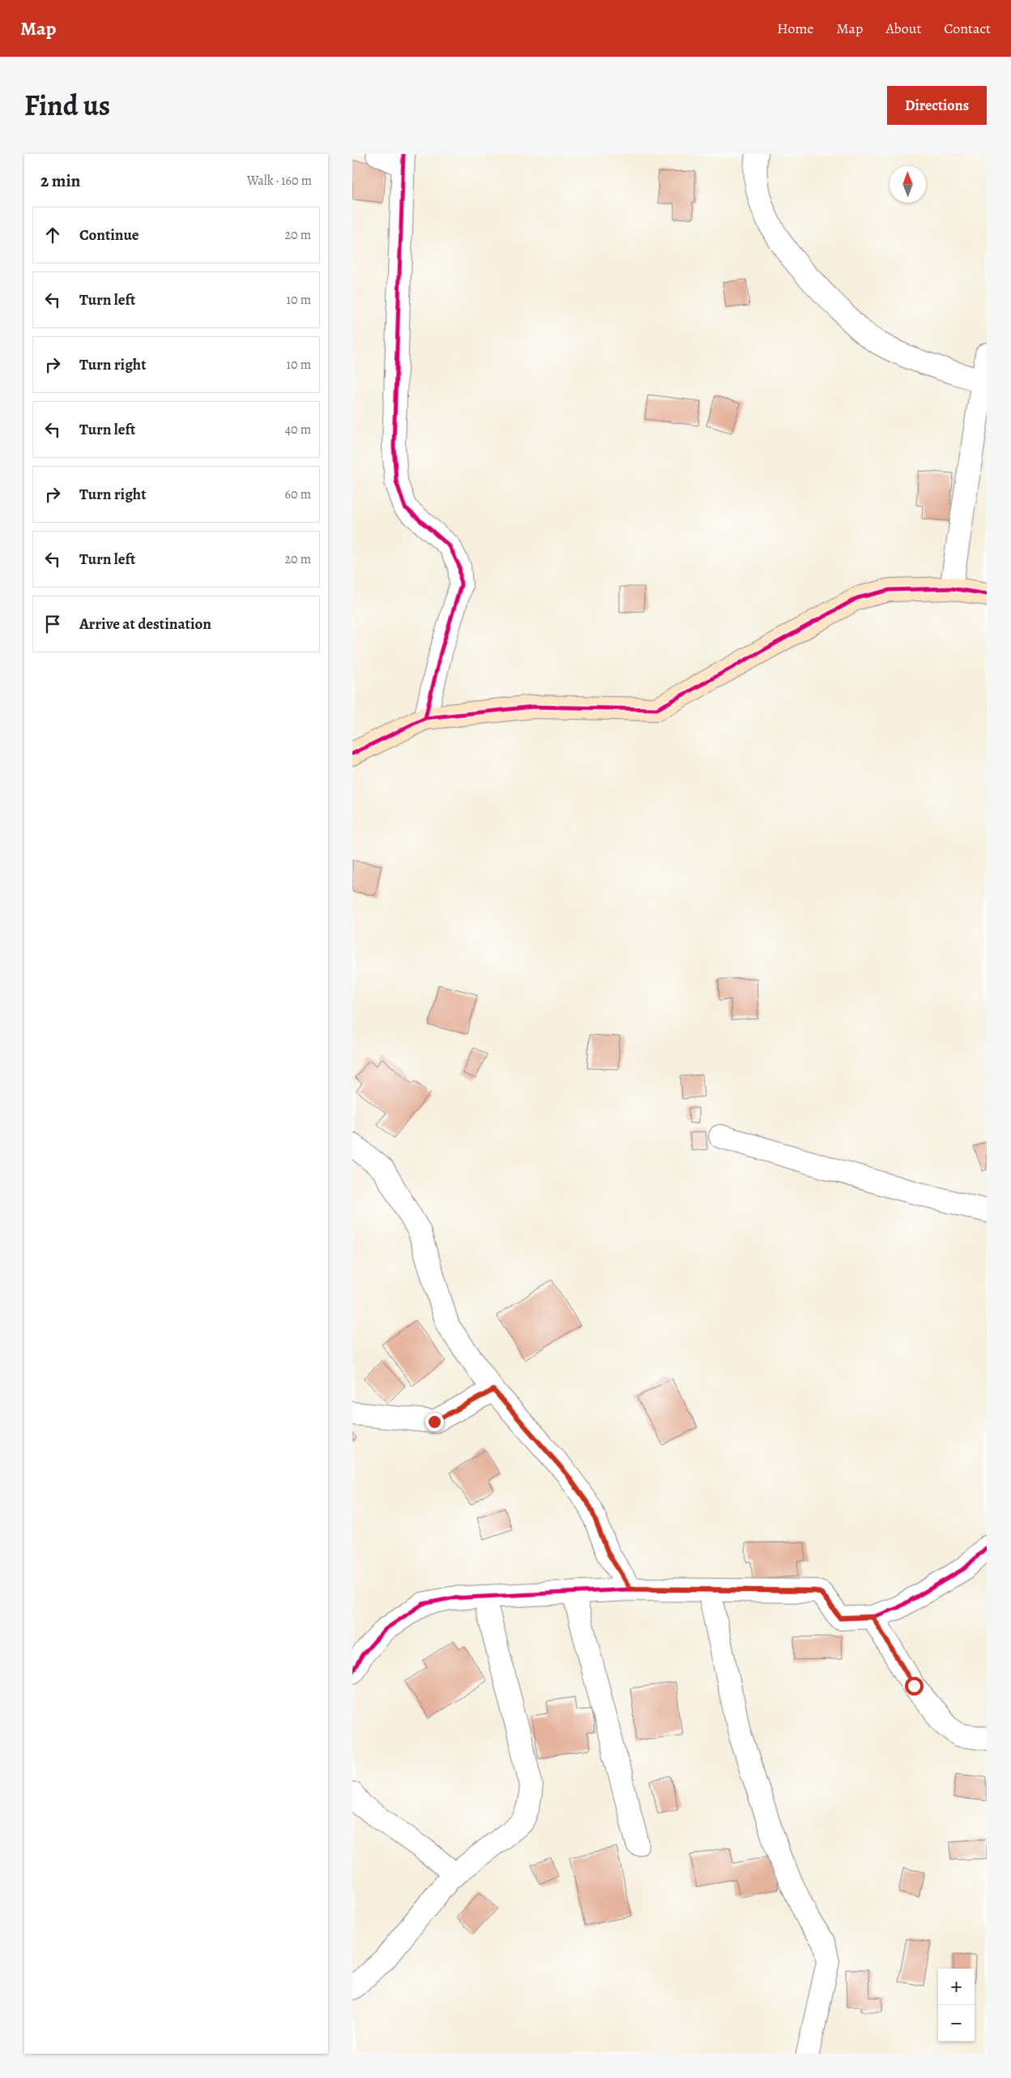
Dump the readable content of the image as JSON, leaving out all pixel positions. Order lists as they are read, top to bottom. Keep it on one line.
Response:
{"north":"top","page":{"header":"Map","nav":["Home","Map","About","Contact"],"title":"Find us","buttons":"Directions","heading":["2 min","Walk · 160 m"],"list":[["Continue","20 m"],["Turn left","10 m"],["Turn right","10 m"],["Turn left","40 m"],["Turn right","60 m"],["Turn left","20 m"],"Arrive at destination"],"map_buttons":["+","−"]}}
